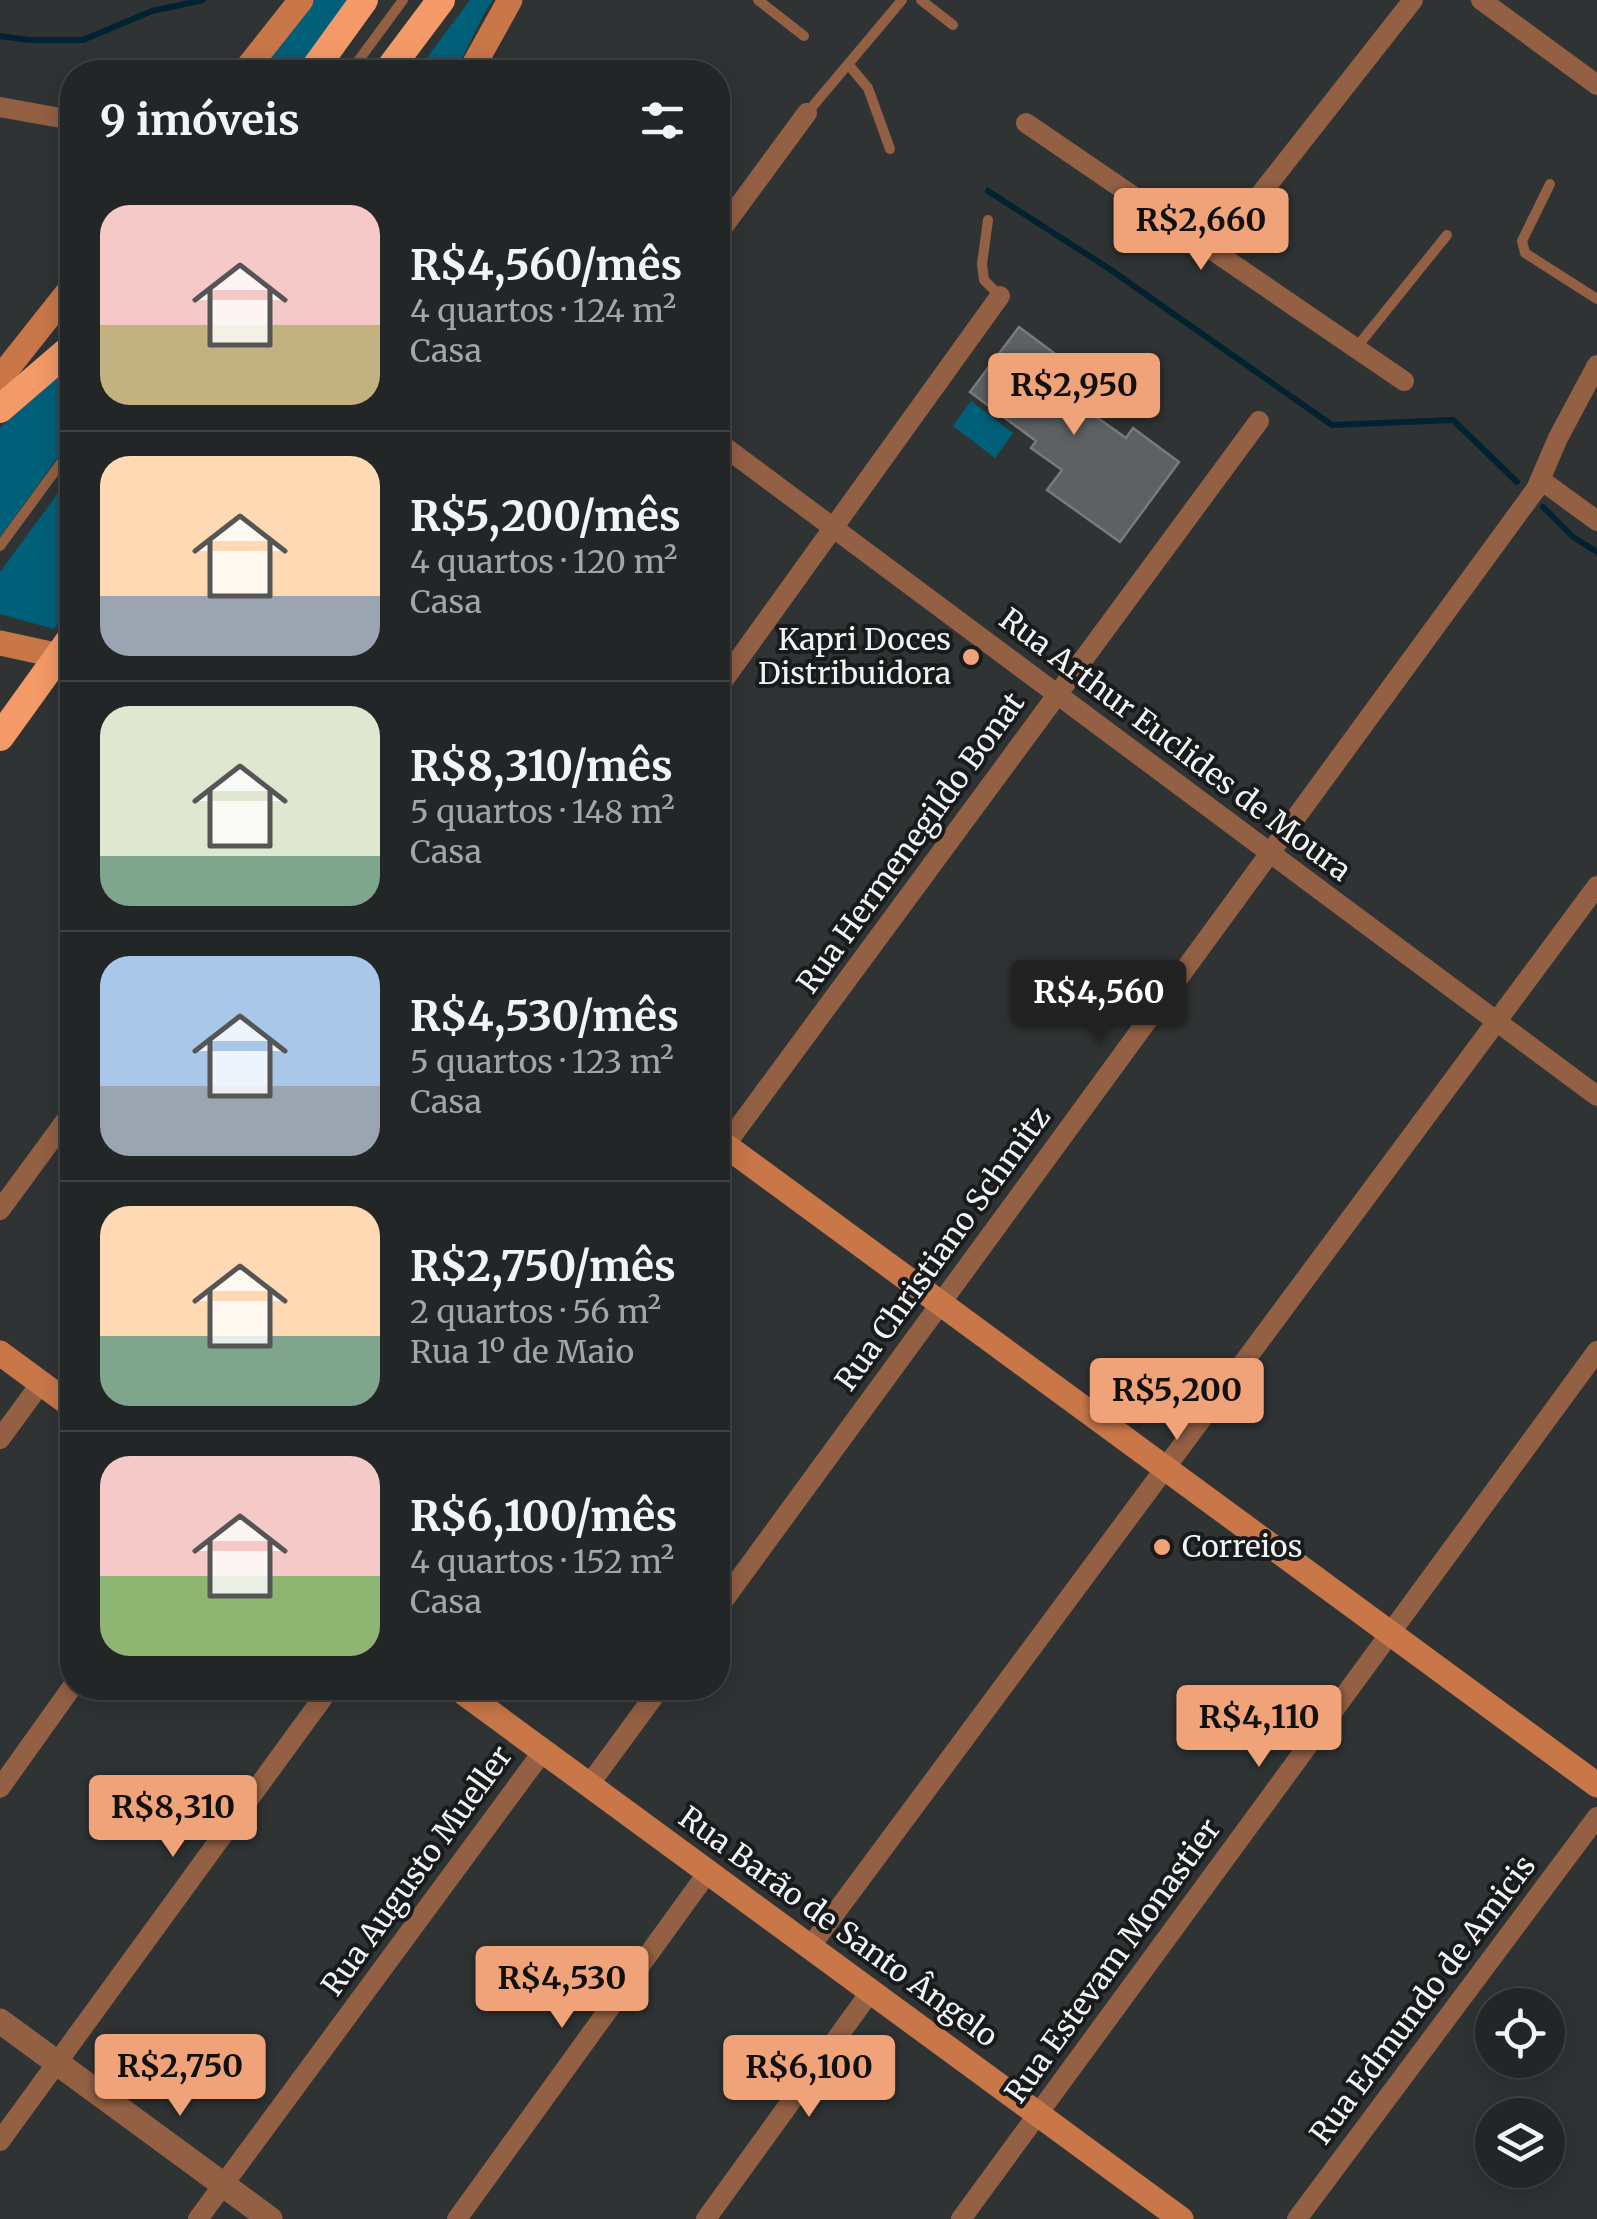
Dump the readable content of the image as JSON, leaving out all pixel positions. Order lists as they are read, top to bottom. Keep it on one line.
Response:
{"streets":{"main road":["Rua Barão de Santo Ângelo"],"street":["Rua Arthur Euclides de Moura","Rua Hermenegildo Bonat","Rua Christiano Schmitz","Rua Augusto Mueller","Rua Estevam Monastier","Rua Edmundo de Amicis"]},"crossings":[["Rua Arthur Euclides de Moura","Rua Hermenegildo Bonat"],["Rua Arthur Euclides de Moura","Rua Christiano Schmitz"],["Rua Augusto Mueller","Rua Barão de Santo Ângelo"],["Rua Barão de Santo Ângelo","Rua Estevam Monastier"]],"places":["Kapri Doces Distribuidora","Correios"],"page":{"heading":"9 imóveis","list":[{"name":"R$4,560/mês","note":"4 quartos · 124 m² · Casa"},{"name":"R$5,200/mês","note":"4 quartos · 120 m² · Casa"},{"name":"R$8,310/mês","note":"5 quartos · 148 m² · Casa"},{"name":"R$4,530/mês","note":"5 quartos · 123 m² · Casa"},{"name":"R$2,750/mês","note":"2 quartos · 56 m² · Rua 1º de Maio"},{"name":"R$6,100/mês","note":"4 quartos · 152 m² · Casa"}],"price":["R$2,660","R$2,950","R$4,560","R$5,200","R$4,110","R$8,310","R$4,530","R$2,750","R$6,100"]}}
